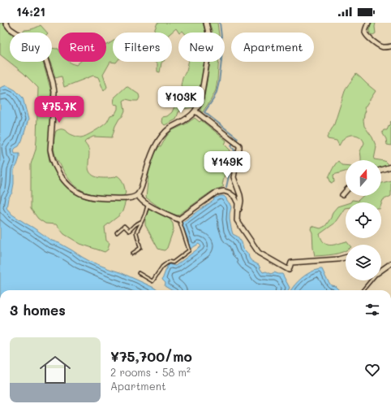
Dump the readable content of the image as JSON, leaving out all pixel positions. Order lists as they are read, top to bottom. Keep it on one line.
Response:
{"north":"top","page":{"status":"14:21","chip":["Buy","Rent","Filters","New","Apartment"],"price":["¥103K","¥75.7K","¥149K"],"heading":"3 homes","list":[{"name":"¥75,700/mo","note":"2 rooms · 58 m² · Apartment"}]}}
